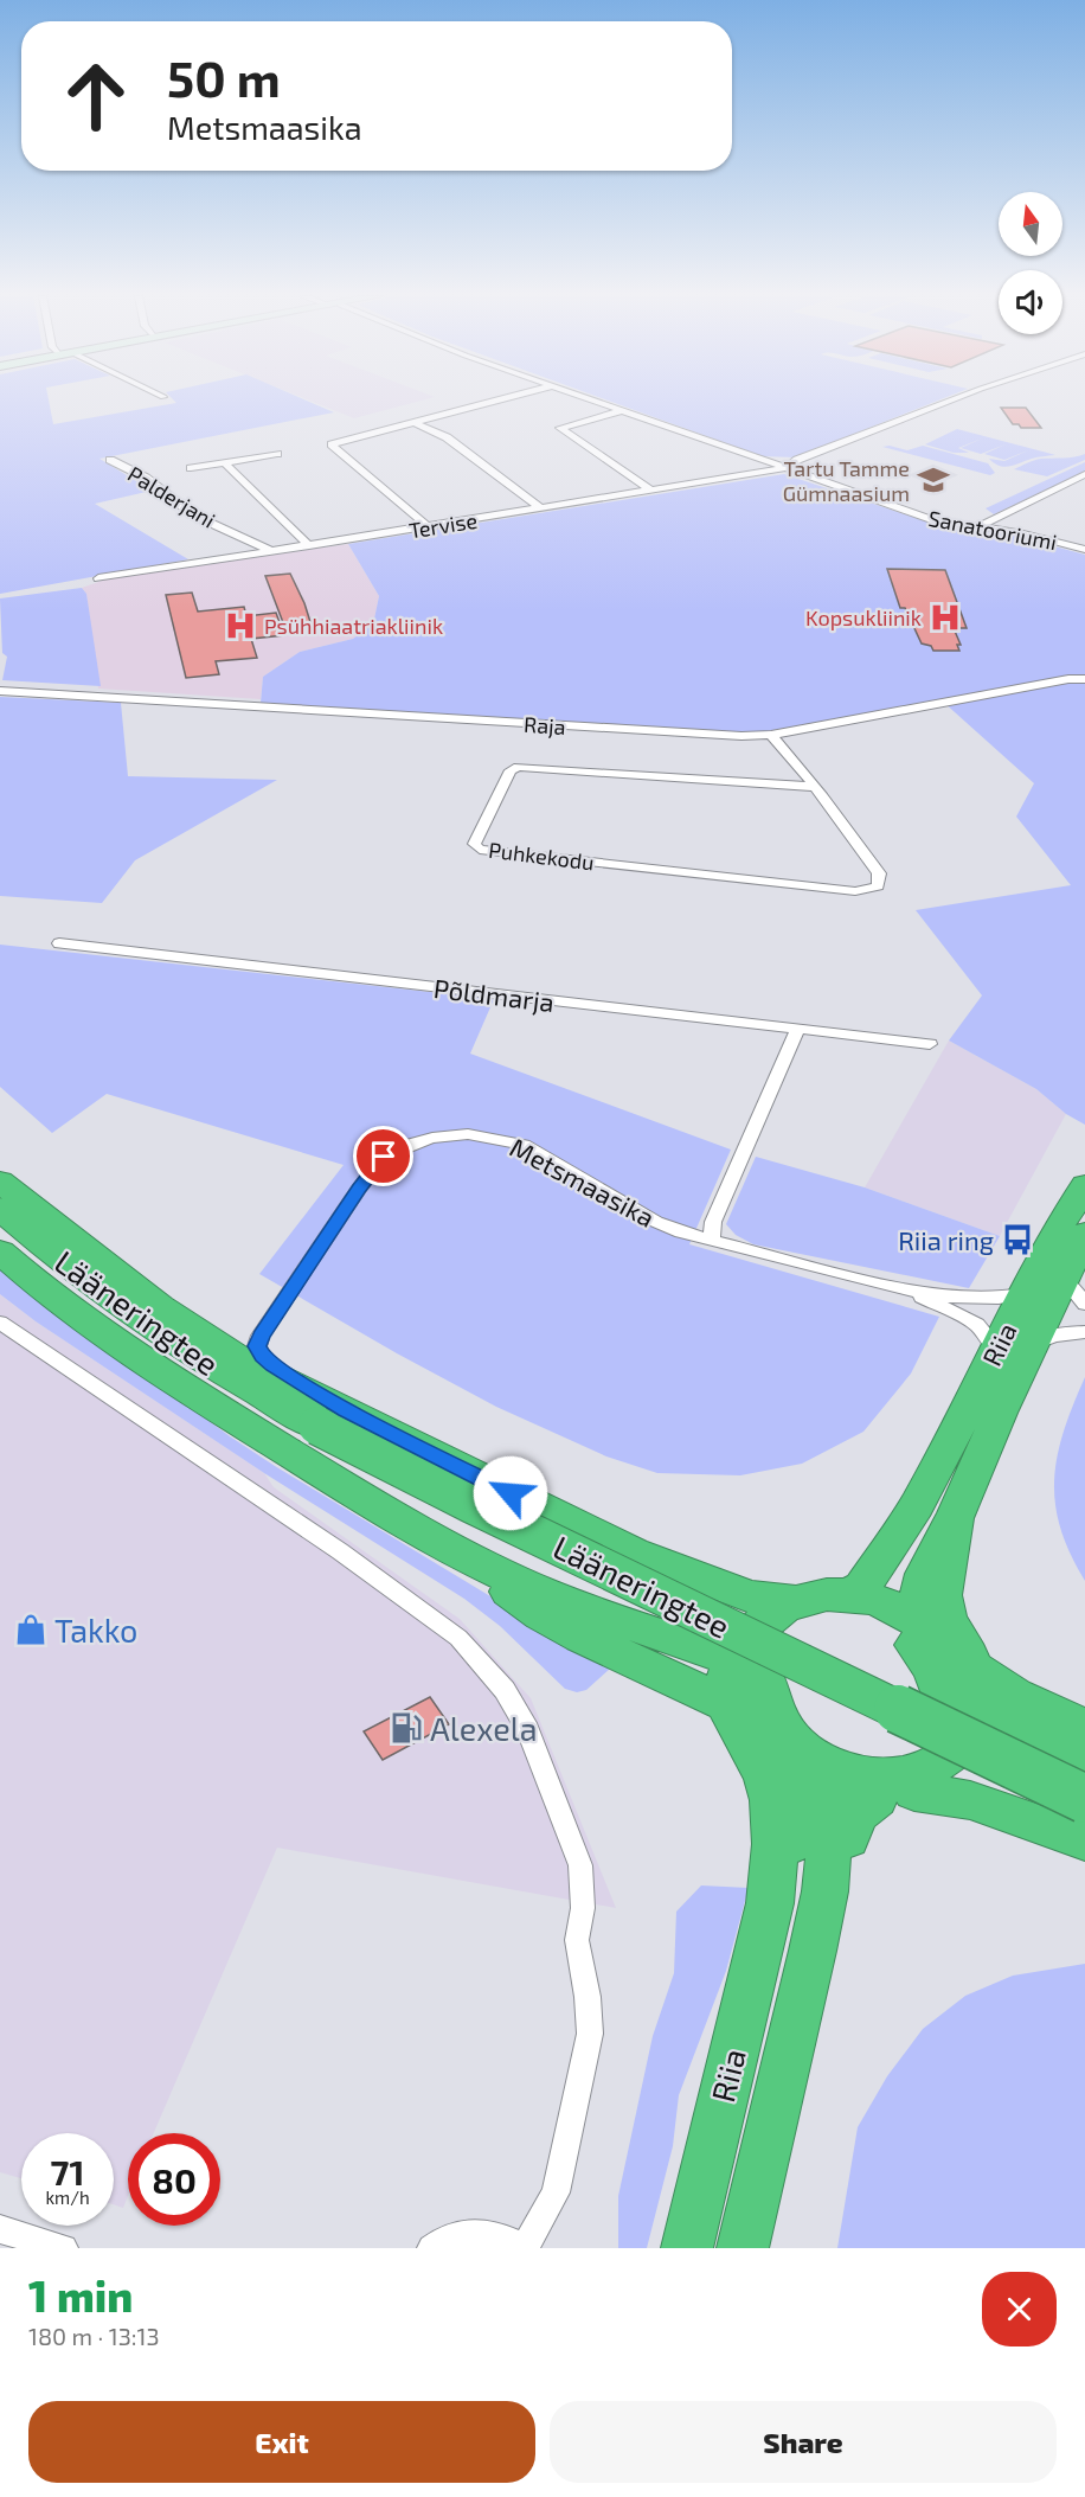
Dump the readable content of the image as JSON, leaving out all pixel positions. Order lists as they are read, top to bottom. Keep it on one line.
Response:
{"streets":{"highway":["Lääneringtee","Riia"],"street":["Palderjani","Tervise","Sanatooriumi","Raja","Puhkekodu","Põldmarja","Metsmaasika"]},"crossings":[["Palderjani","Tervise"],["Tervise","Sanatooriumi"],["Raja","Puhkekodu"],["Metsmaasika","Lääneringtee"],["Metsmaasika","Riia"]],"places":{"school or university":["Tartu Tamme Gümnaasium"],"hospital":["Kopsukliinik","Psühhiaatriakliinik"],"bus stop":["Riia ring"],"shop":["Takko"],"fuel station":["Alexela"]},"north":"top","page":{"turn":["50 m","Metsmaasika"],"speed":"71 km/h","limit":"80","heading":["1 min","180 m · 13:13"],"buttons":["Exit","Share"]}}
